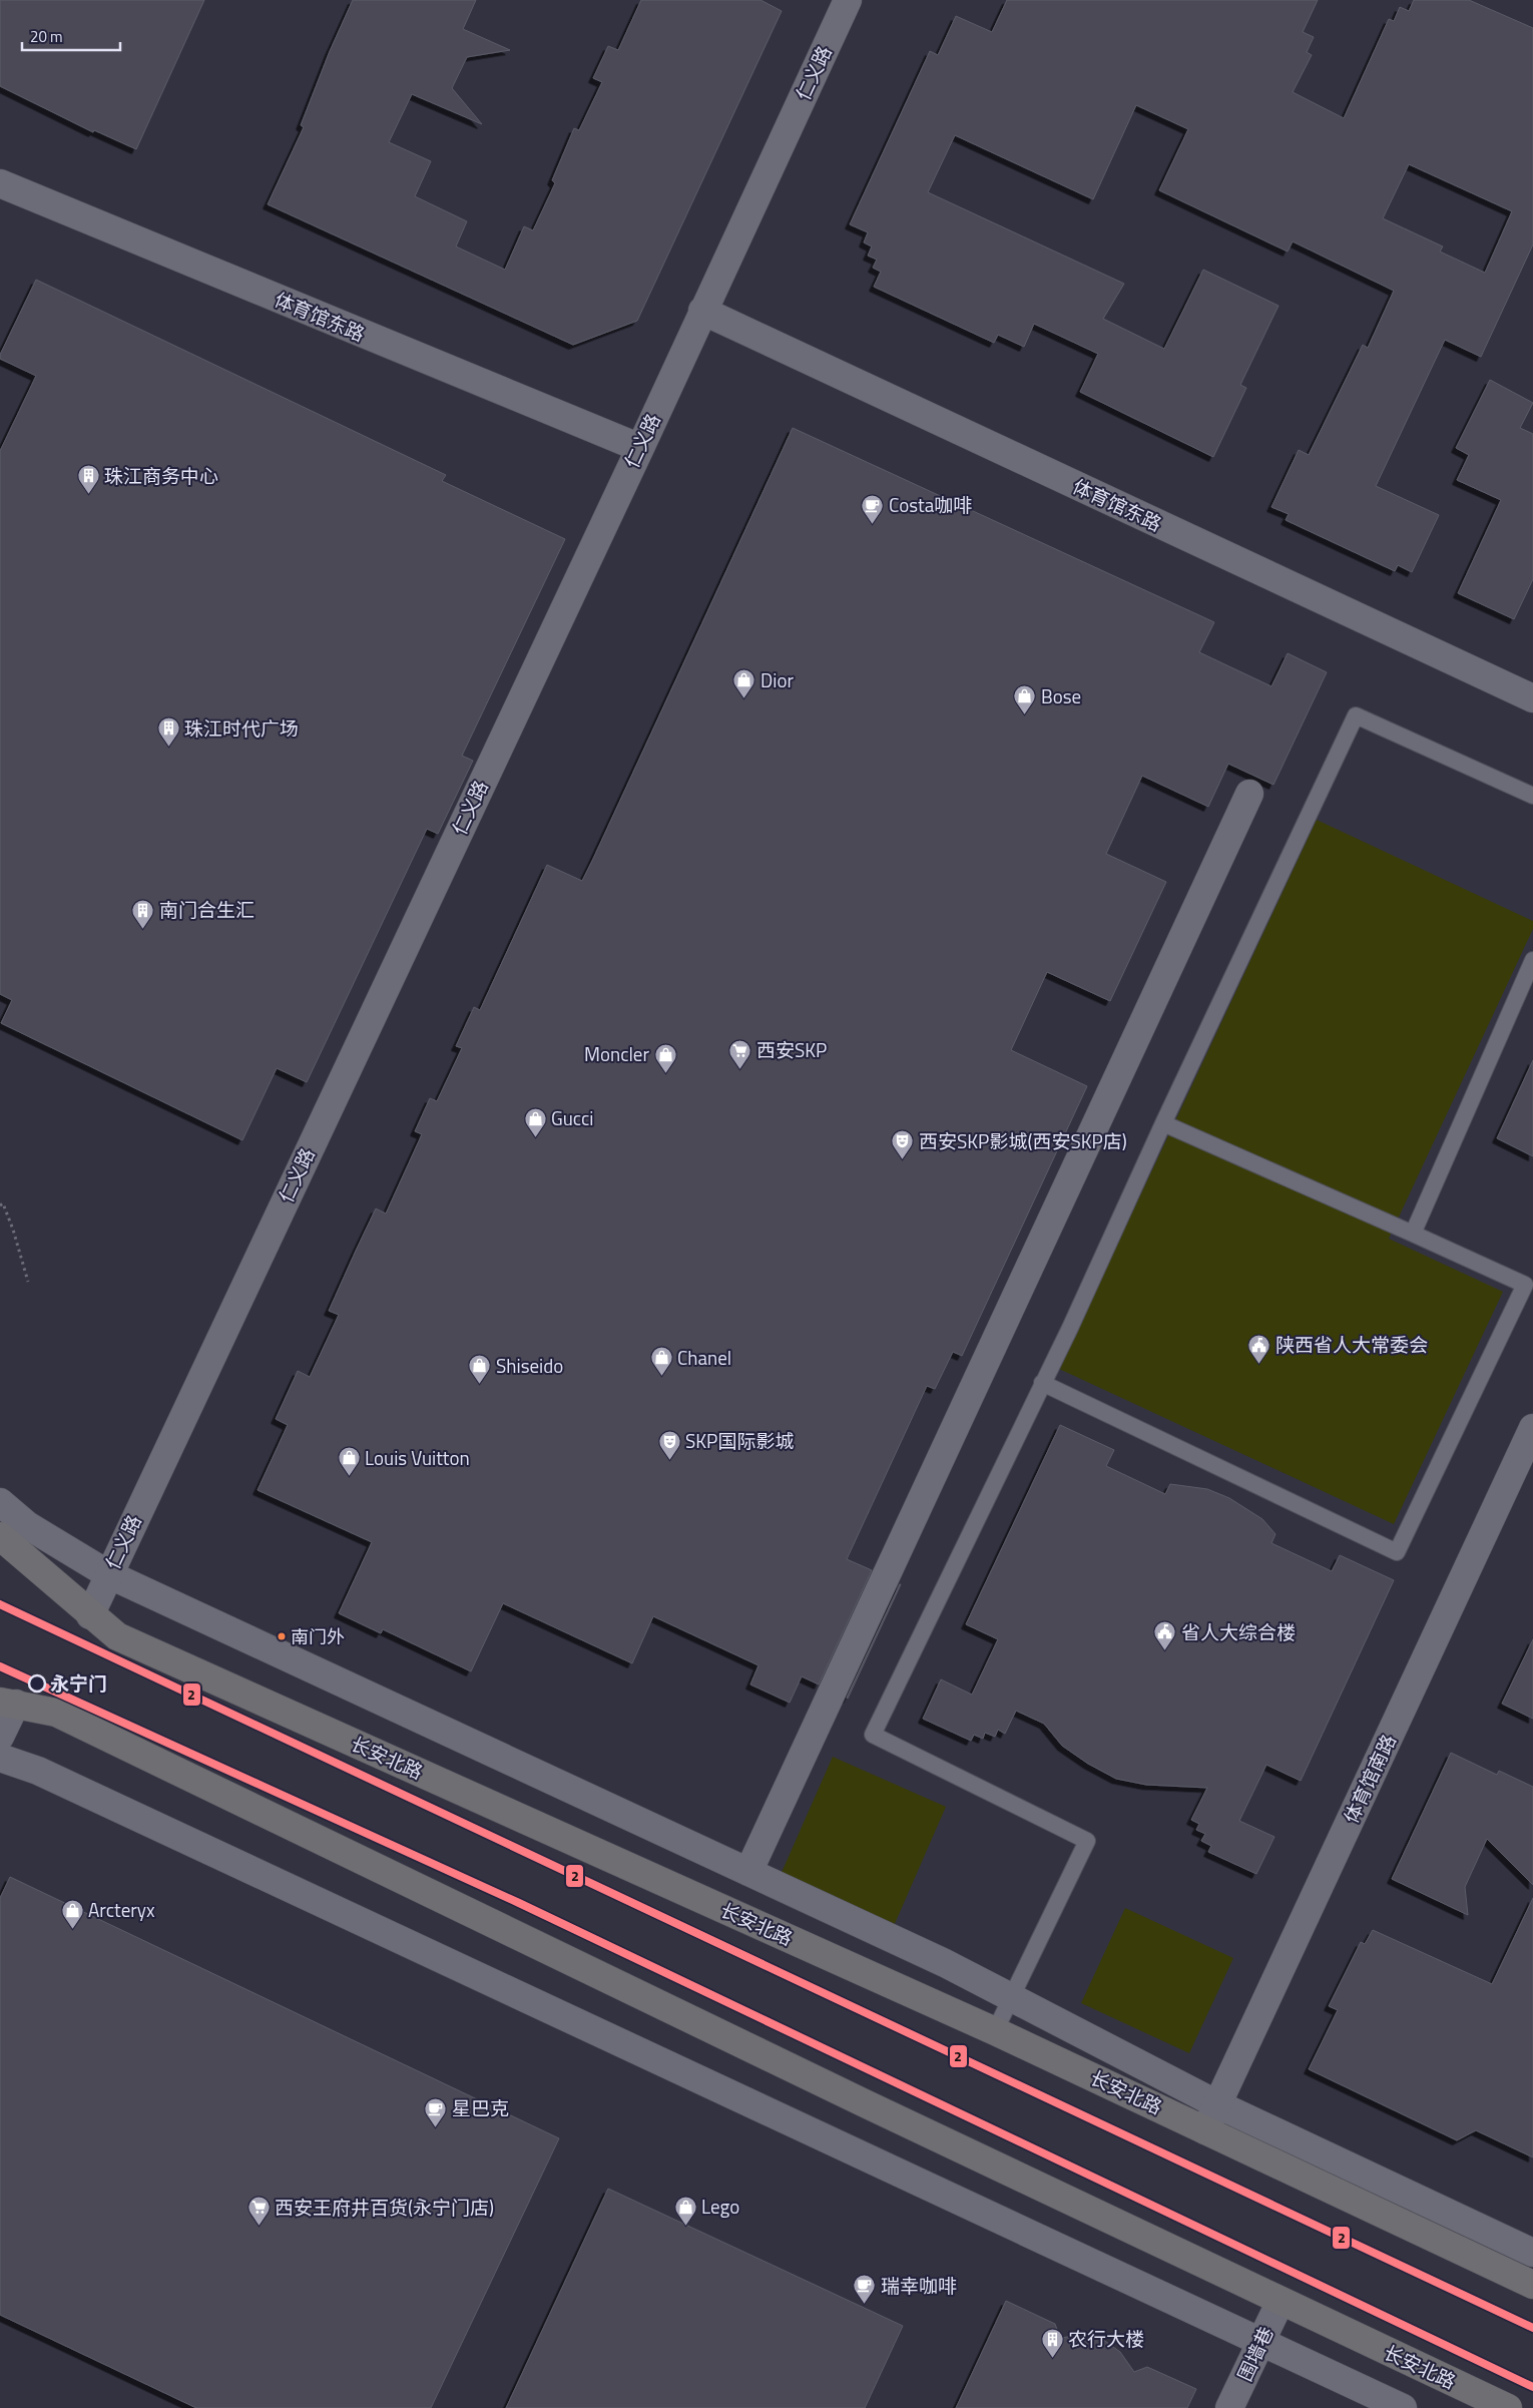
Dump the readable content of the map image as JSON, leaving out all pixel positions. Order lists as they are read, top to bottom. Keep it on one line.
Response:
{"streets":{"main road":["长安北路"],"street":["仁义路","体育馆东路","体育馆南路","围墙巷"]},"crossings":[["仁义路","体育馆东路"],["仁义路","长安北路"],["长安北路","体育馆南路"],["长安北路","围墙巷"]],"places":{"building":["珠江商务中心","珠江时代广场","南门合生汇","农行大楼"],"cafe":["Costa咖啡","星巴克","瑞幸咖啡"],"shop":["Dior","Bose","Moncler","Gucci","Chanel","Shiseido","Louis Vuitton","Arcteryx","Lego"],"supermarket":["西安SKP","西安王府井百货(永宁门店)"],"theatre":["西安SKP影城(西安SKP店)","SKP国际影城"],"public building":["陕西省人大常委会","省人大综合楼"],"other":["南门外","永宁门"]},"lines":["transit line 2"],"scale_bar":"20 m"}
